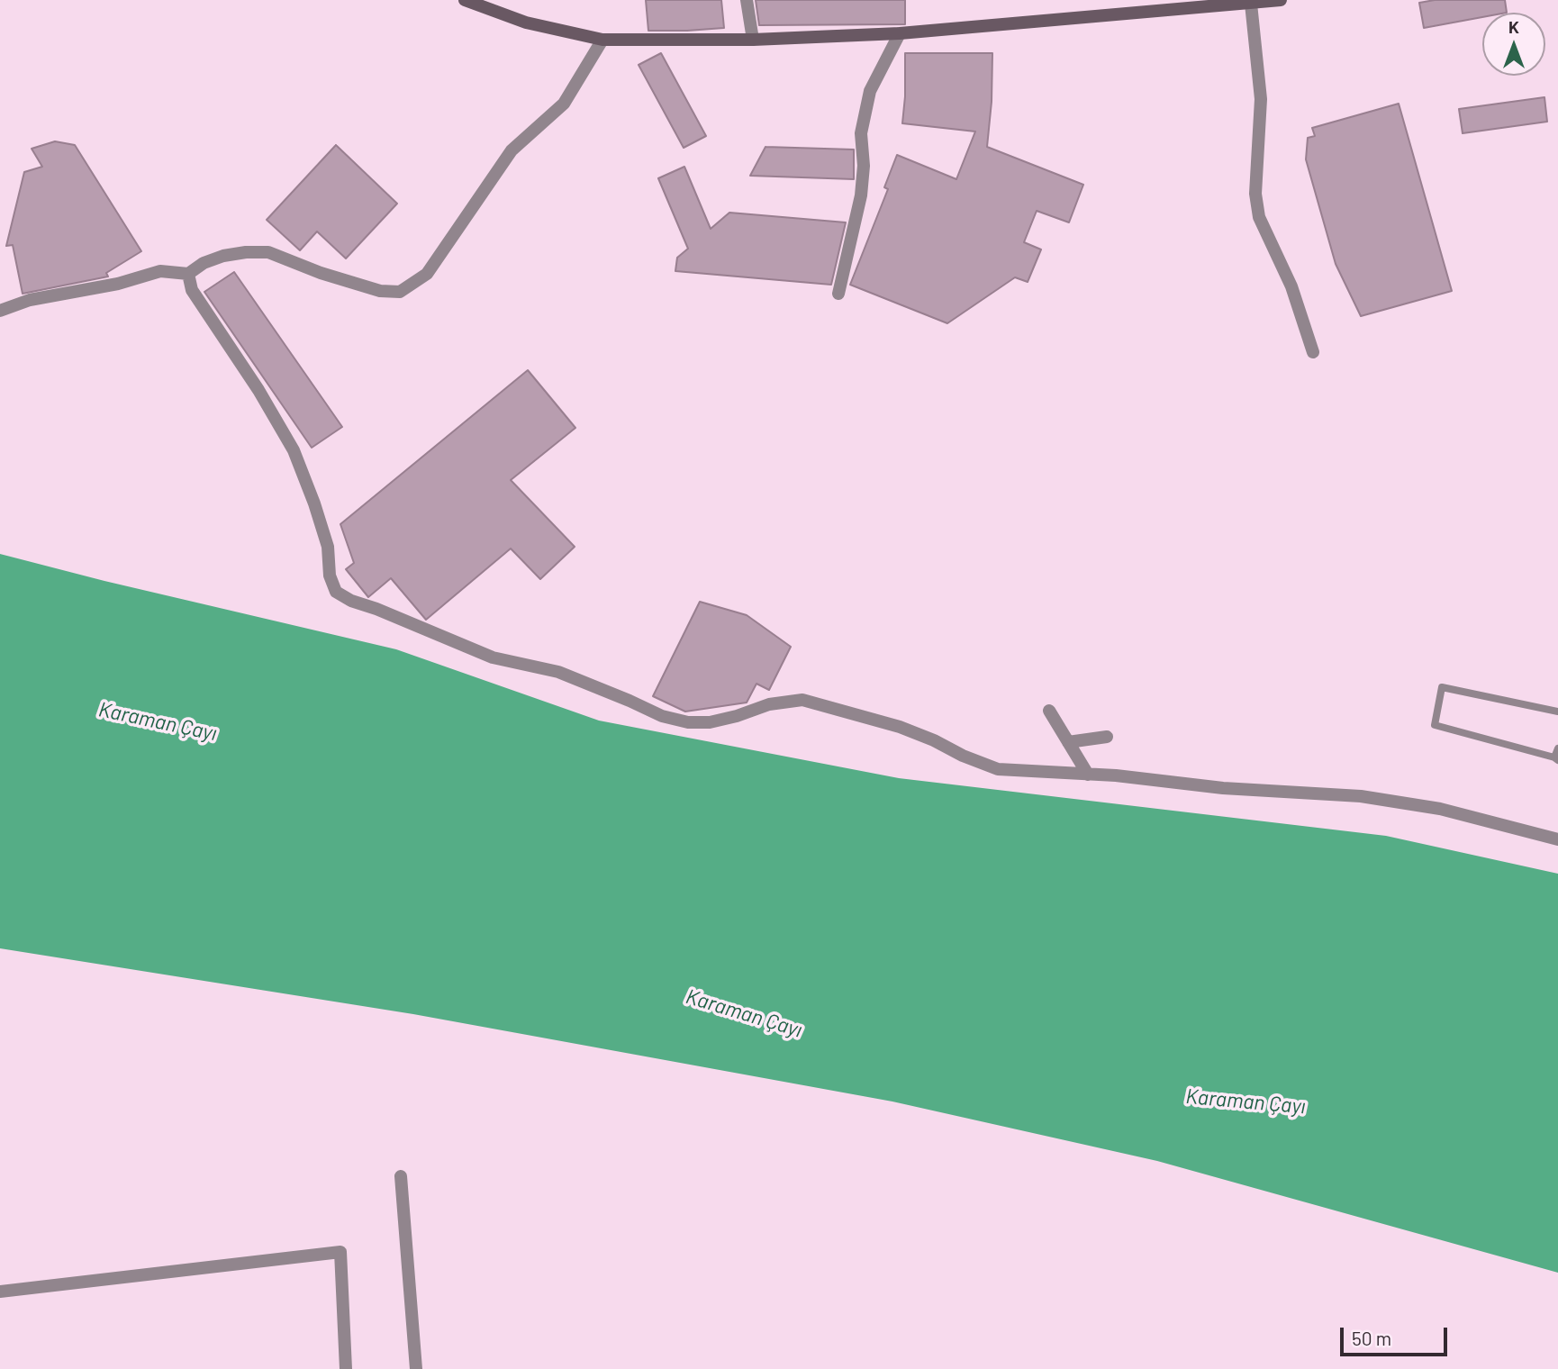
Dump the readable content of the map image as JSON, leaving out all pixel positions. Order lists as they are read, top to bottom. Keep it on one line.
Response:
{"water":["Karaman Çayı"],"scale_bar":"50 m","north":"top"}
